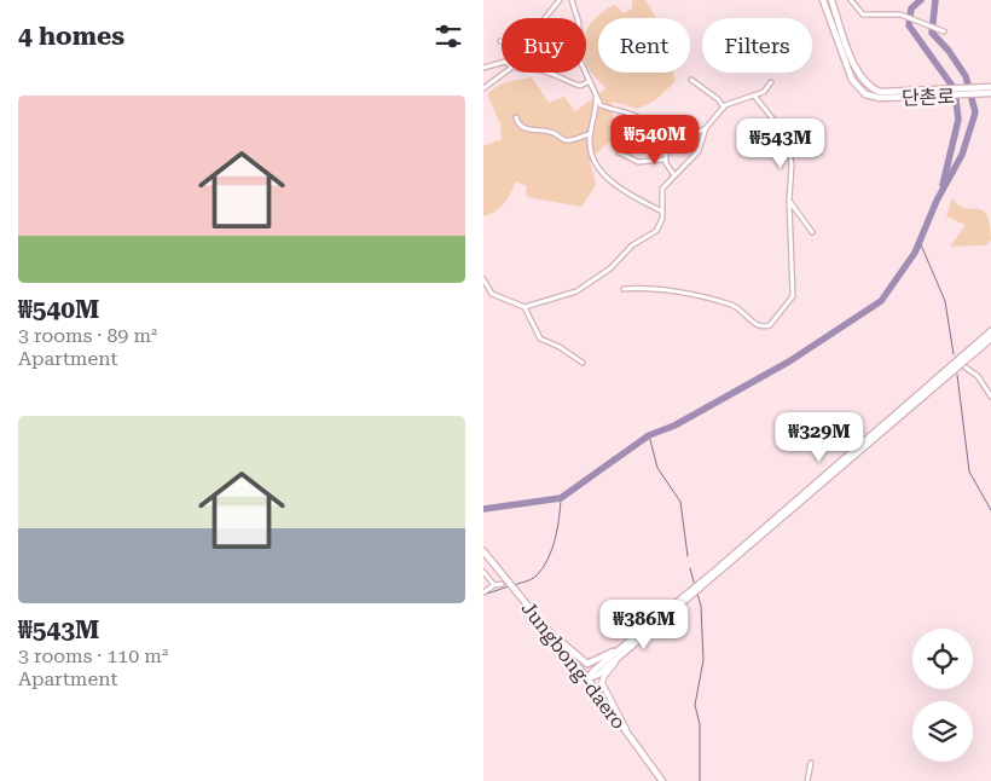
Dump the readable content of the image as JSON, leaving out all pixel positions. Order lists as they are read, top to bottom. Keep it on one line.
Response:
{"streets":{"main road":["단촌로","Jungbong-daero"]},"page":{"heading":"4 homes","chip":["Buy","Rent","Filters"],"list":[{"name":"₩540M","note":"3 rooms · 89 m² · Apartment"},{"name":"₩543M","note":"3 rooms · 110 m² · Apartment"}],"price":["₩540M","₩543M","₩329M","₩386M"]}}
